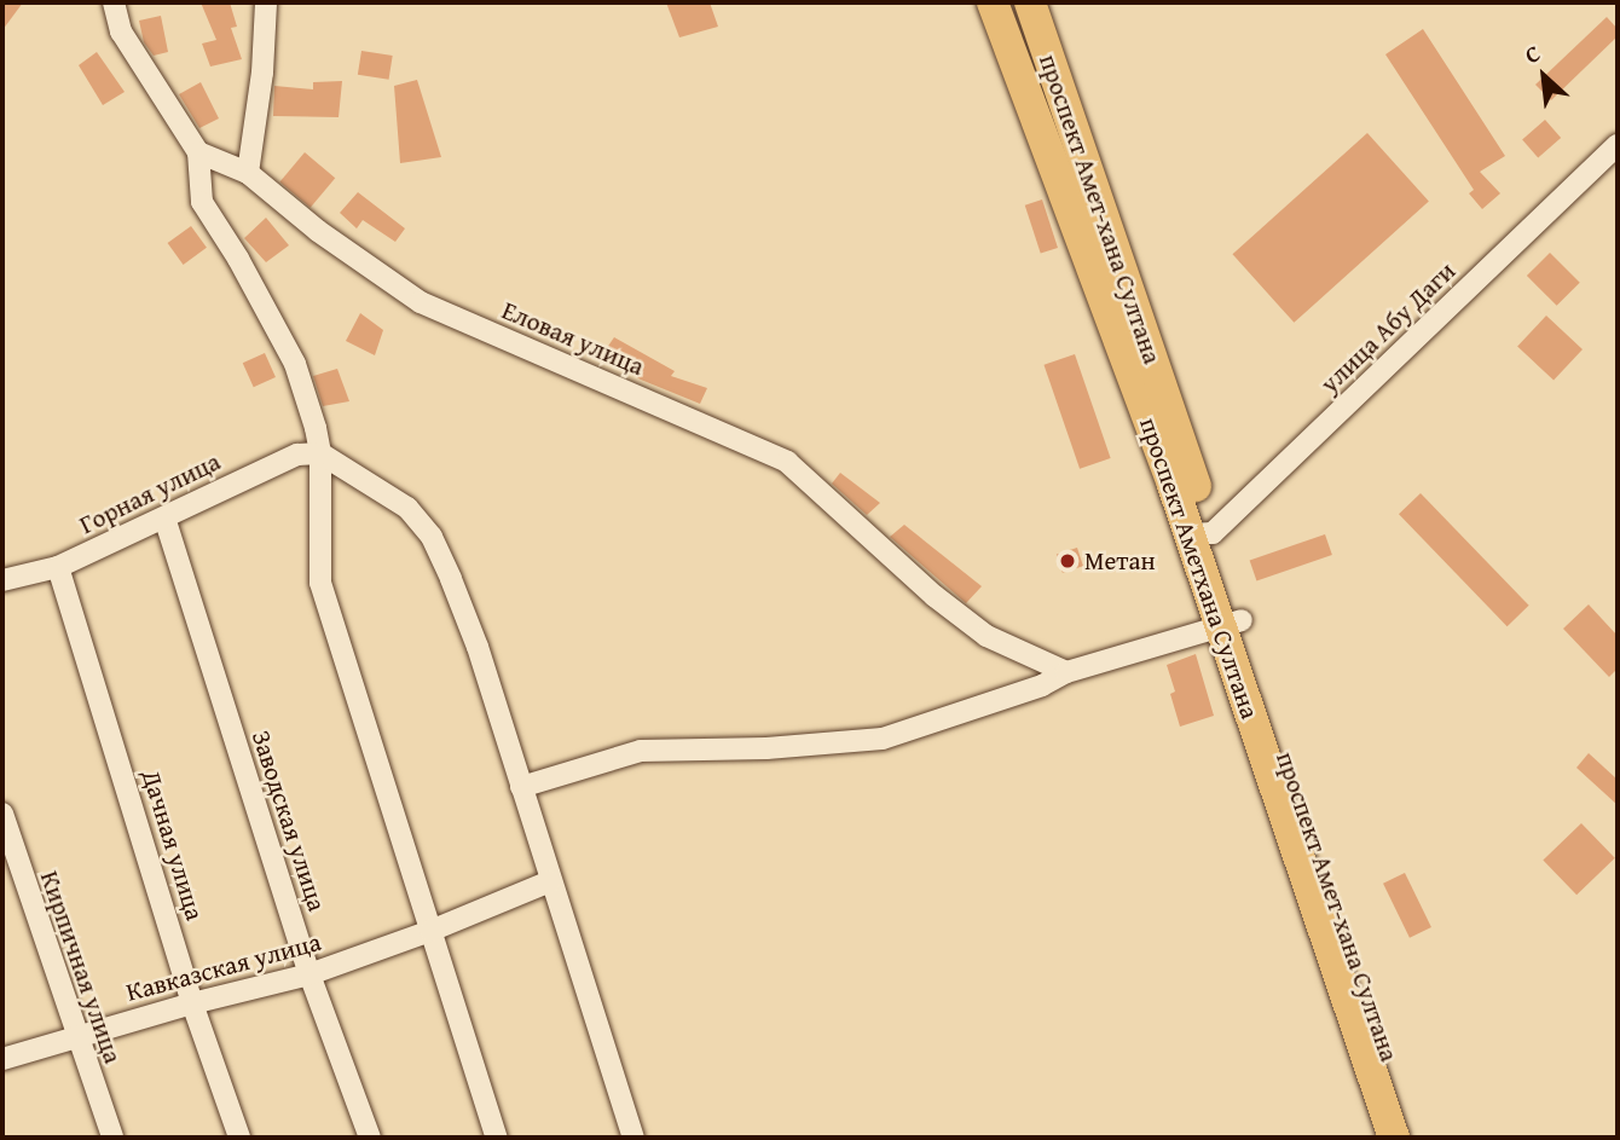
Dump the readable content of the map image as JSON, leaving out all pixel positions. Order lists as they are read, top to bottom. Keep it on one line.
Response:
{"streets":{"main road":["проспект Амет-хана Султана","проспект Аметхана Султана"],"street":["улица Абу Даги","Еловая улица","Горная улица","Заводская улица","Дачная улица","Кирпичная улица","Кавказская улица"]},"crossings":[["проспект Амет-хана Султана","улица Абу Даги"],["проспект Амет-хана Султана","проспект Аметхана Султана"],["улица Абу Даги","проспект Аметхана Султана"],["Горная улица","Заводская улица"],["Горная улица","Дачная улица"],["Заводская улица","Кавказская улица"],["Дачная улица","Кавказская улица"],["Кирпичная улица","Кавказская улица"]],"places":["Метан"],"north":"top left"}
